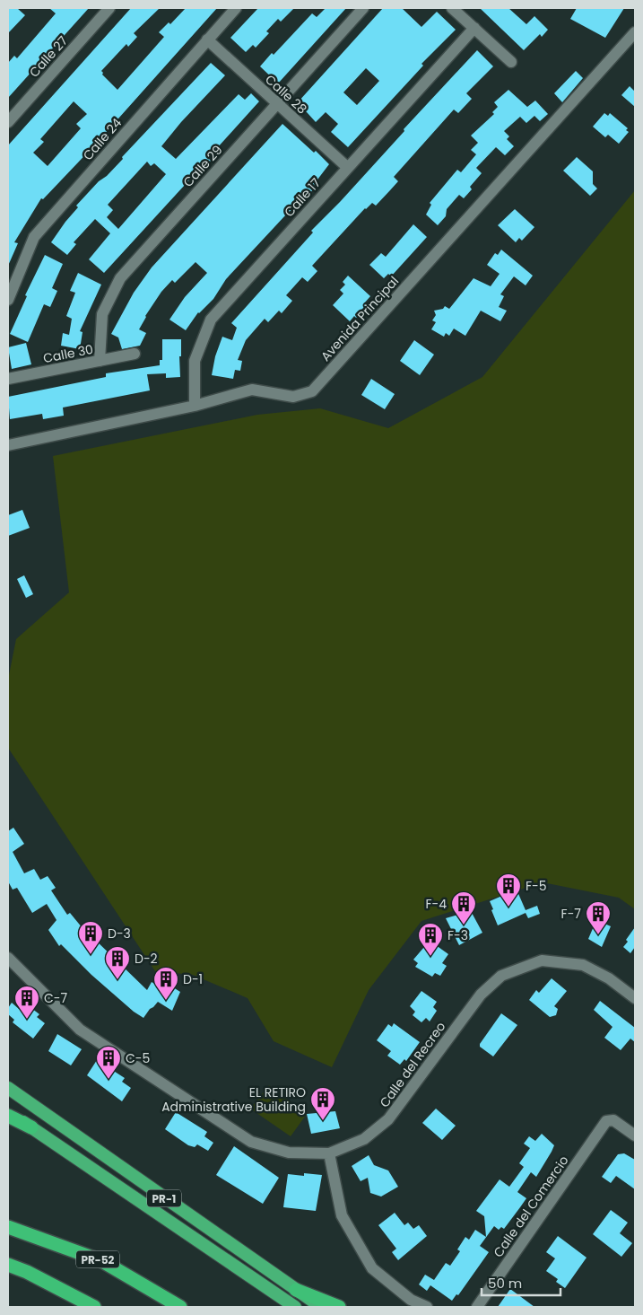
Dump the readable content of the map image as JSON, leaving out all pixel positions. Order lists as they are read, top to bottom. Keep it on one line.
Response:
{"streets":{"highway":["PR-1","PR-52"],"street":["Calle 27","Calle 28","Calle 24","Calle 29","Calle 17","Avenida Principal","Calle 30","Calle del Recreo","Calle del Comercio"]},"crossings":[["Calle 28","Calle 24"],["Calle 28","Calle 29"],["Calle 28","Calle 17"],["Calle 29","Calle 30"],["Calle 17","Avenida Principal"]],"places":{"building":["F-5","F-4","F-7","D-3","F-3","D-2","D-1","C-7","C-5","EL RETIRO Administrative Building"]},"scale_bar":"50 m"}
